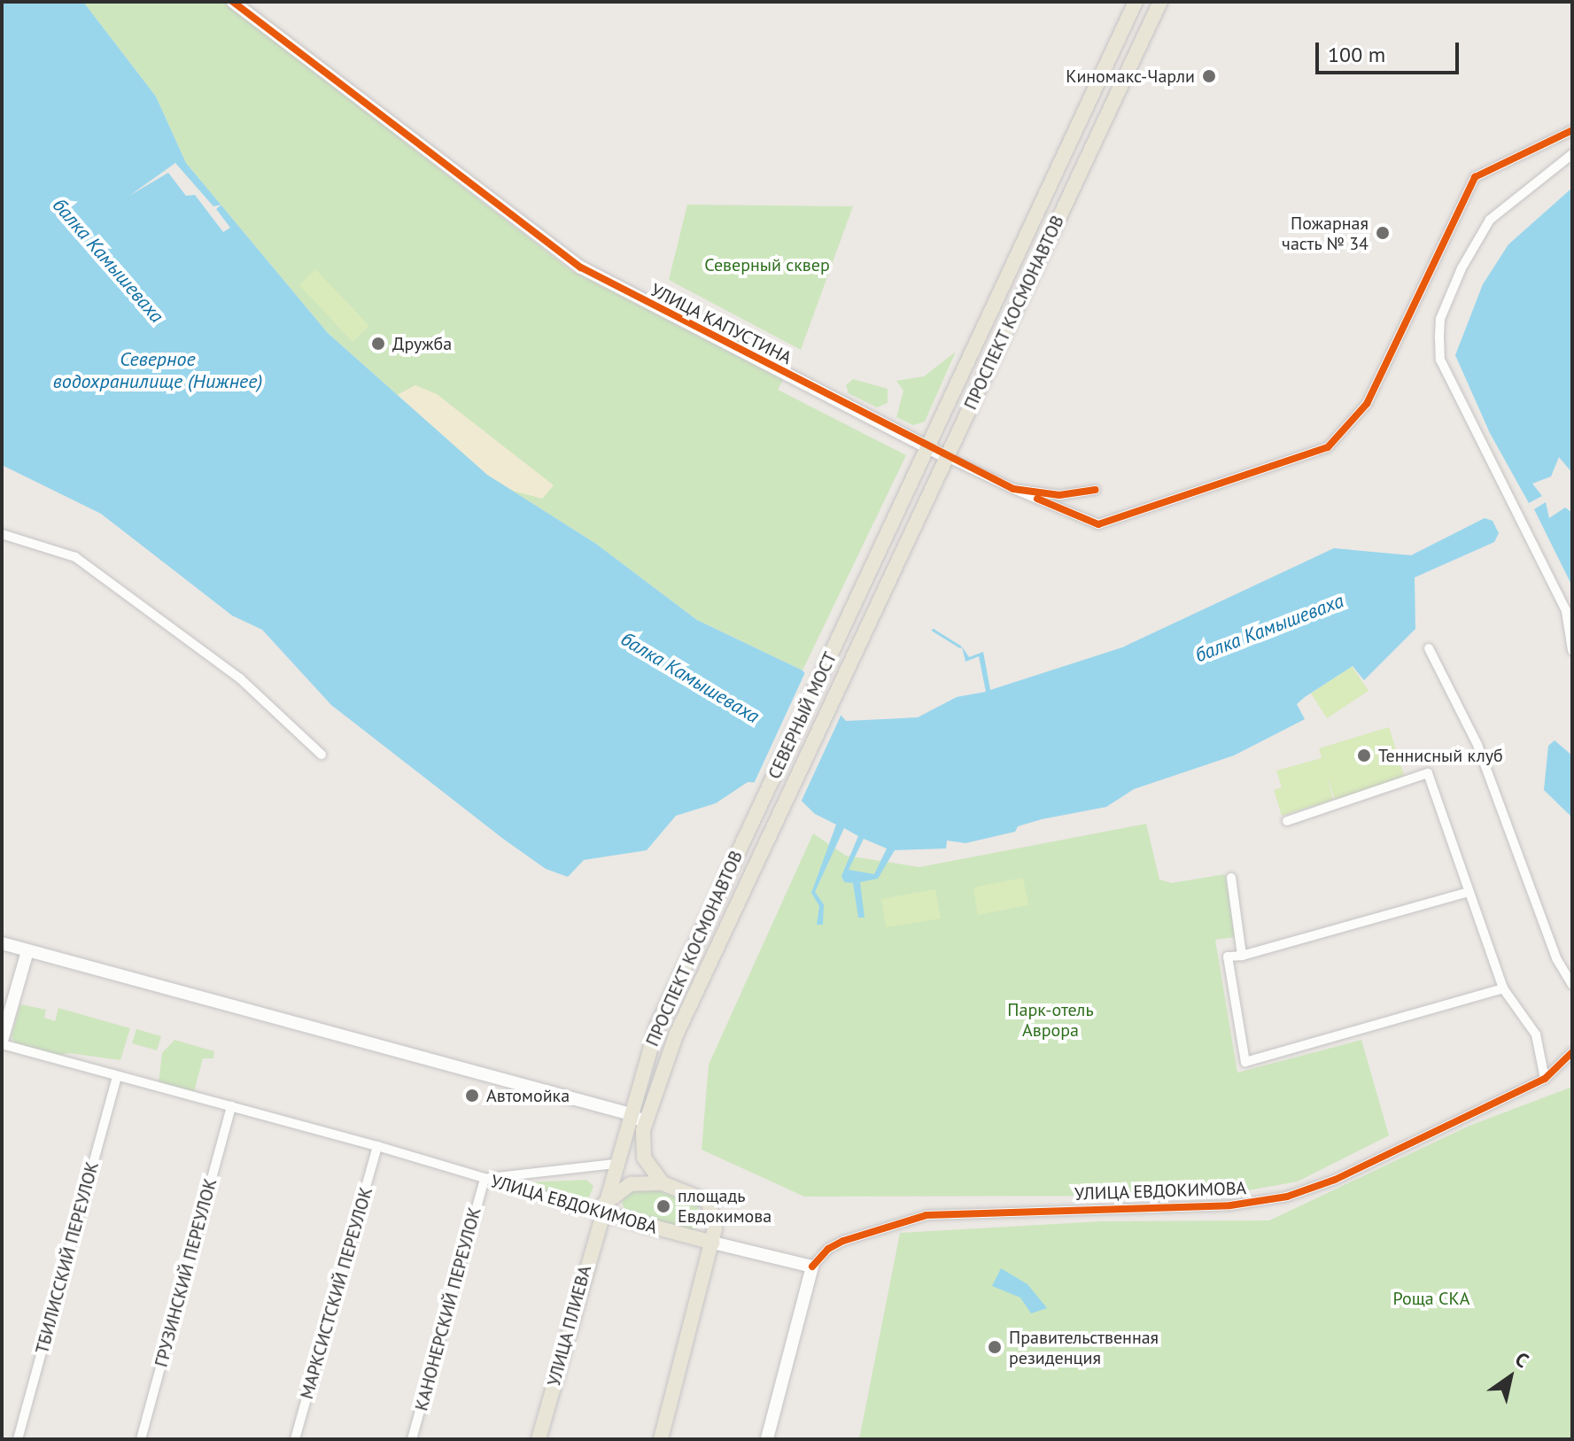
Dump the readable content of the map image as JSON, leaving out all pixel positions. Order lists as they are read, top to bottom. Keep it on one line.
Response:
{"streets":{"main road":["ПРОСПЕКТ КОСМОНАВТОВ","СЕВЕРНЫЙ МОСТ","УЛИЦА ЕВДОКИМОВА","УЛИЦА ПЛИЕВА"],"street":["УЛИЦА КАПУСТИНА","ТБИЛИССКИЙ ПЕРЕУЛОК","ГРУЗИНСКИЙ ПЕРЕУЛОК","МАРКСИСТСКИЙ ПЕРЕУЛОК","КАНОНЕРСКИЙ ПЕРЕУЛОК"]},"crossings":[["ПРОСПЕКТ КОСМОНАВТОВ","УЛИЦА КАПУСТИНА"],["ПРОСПЕКТ КОСМОНАВТОВ","СЕВЕРНЫЙ МОСТ"],["ПРОСПЕКТ КОСМОНАВТОВ","УЛИЦА ЕВДОКИМОВА"],["ПРОСПЕКТ КОСМОНАВТОВ","УЛИЦА ПЛИЕВА"],["УЛИЦА ЕВДОКИМОВА","ТБИЛИССКИЙ ПЕРЕУЛОК"],["УЛИЦА ЕВДОКИМОВА","ГРУЗИНСКИЙ ПЕРЕУЛОК"],["УЛИЦА ЕВДОКИМОВА","МАРКСИСТСКИЙ ПЕРЕУЛОК"],["УЛИЦА ЕВДОКИМОВА","КАНОНЕРСКИЙ ПЕРЕУЛОК"],["УЛИЦА ЕВДОКИМОВА","УЛИЦА ПЛИЕВА"]],"water":["балка Камышеваха","Северное водохранилище (Нижнее)"],"parks":["Северный сквер","Парк-отель Аврора","Роща СКА"],"places":["Киномакс-Чарли","Пожарная часть № 34","Дружба","Теннисный клуб","Автомойка","площадь Евдокимова","Правительственная резиденция"],"scale_bar":"100 m","north":"top right"}
